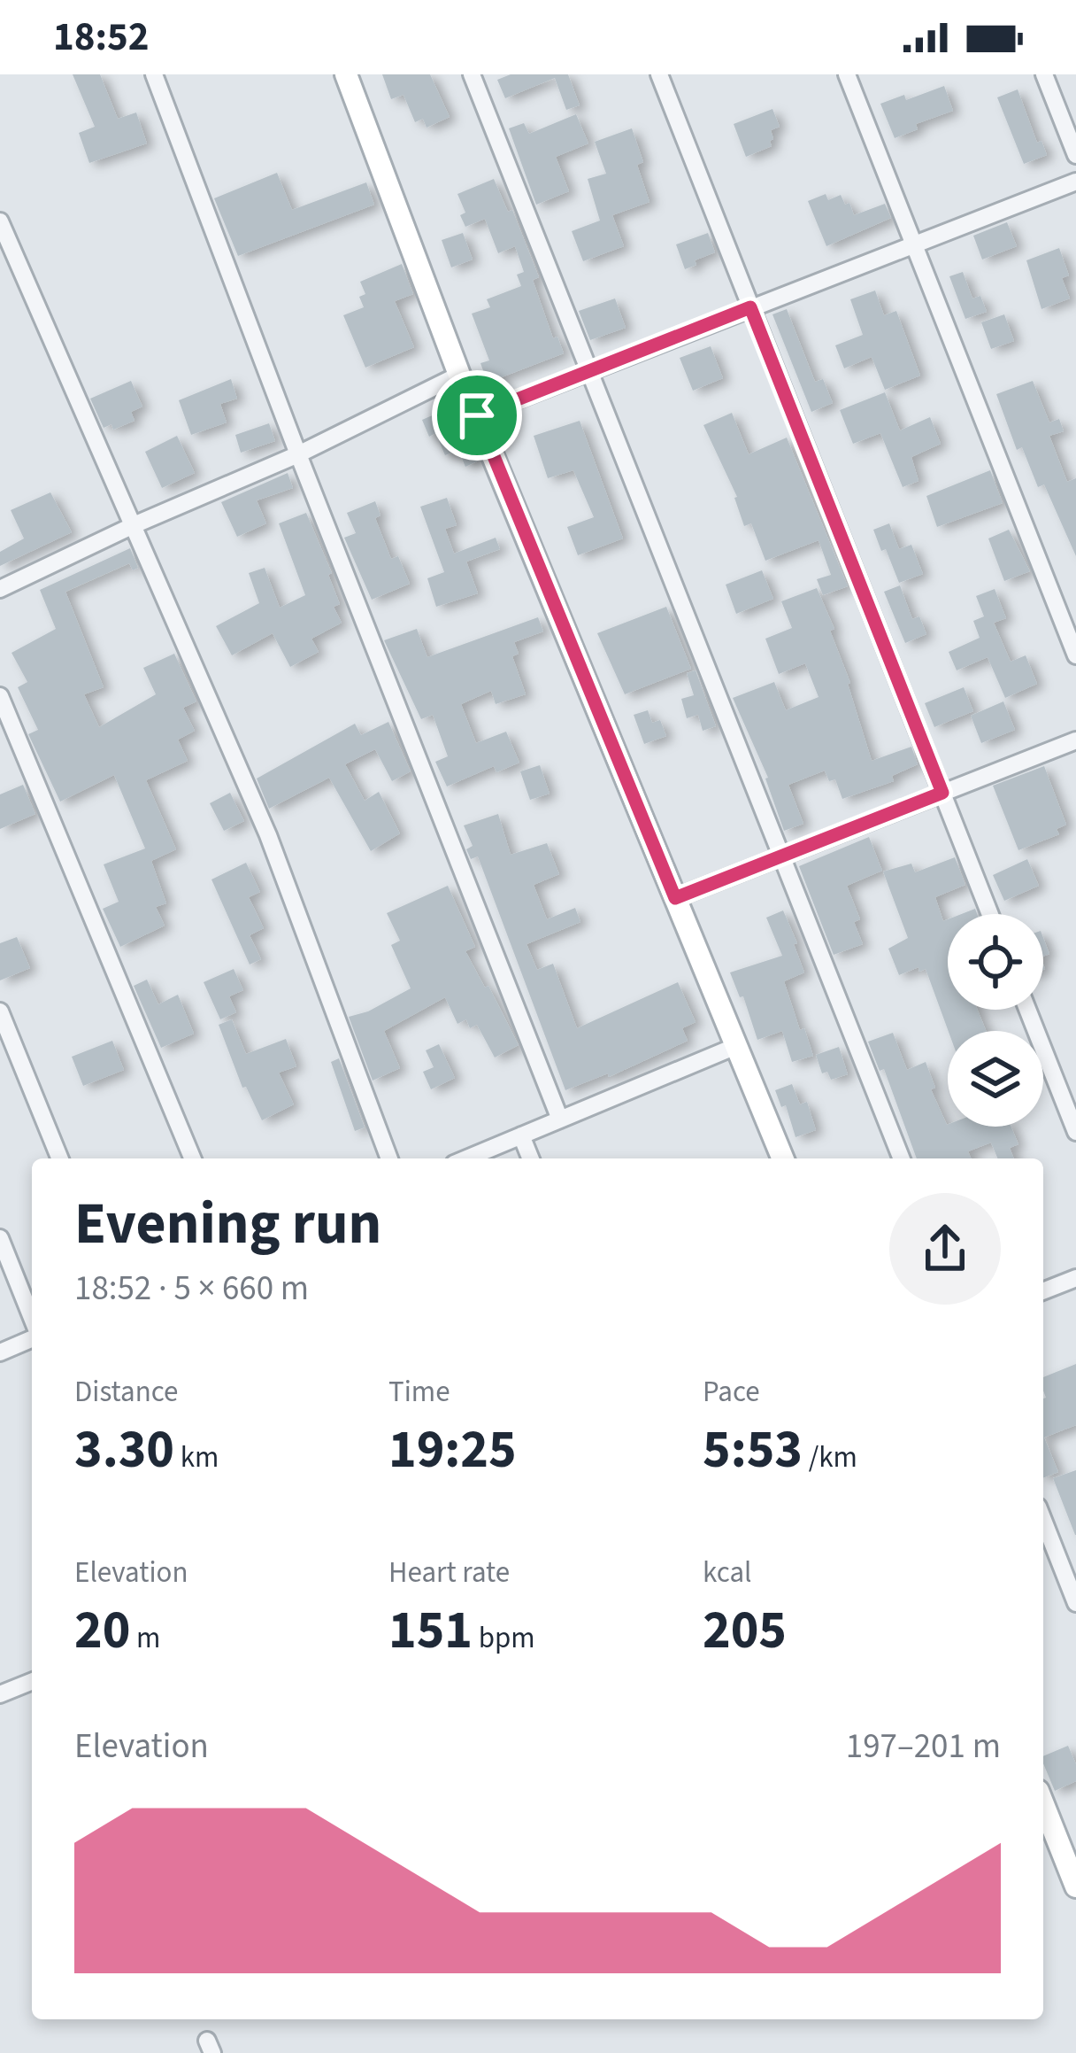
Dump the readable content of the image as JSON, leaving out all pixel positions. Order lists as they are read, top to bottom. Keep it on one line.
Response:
{"page":{"status":"18:52","heading":["Evening run","18:52 · 5 × 660 m"],"stats":[["Distance","3.30 km"],["Time","19:25"],["Pace","5:53 /km"],["Elevation","20 m"],["Heart rate","151 bpm"],["kcal","205"]],"chart":["Elevation","197–201 m"]}}
